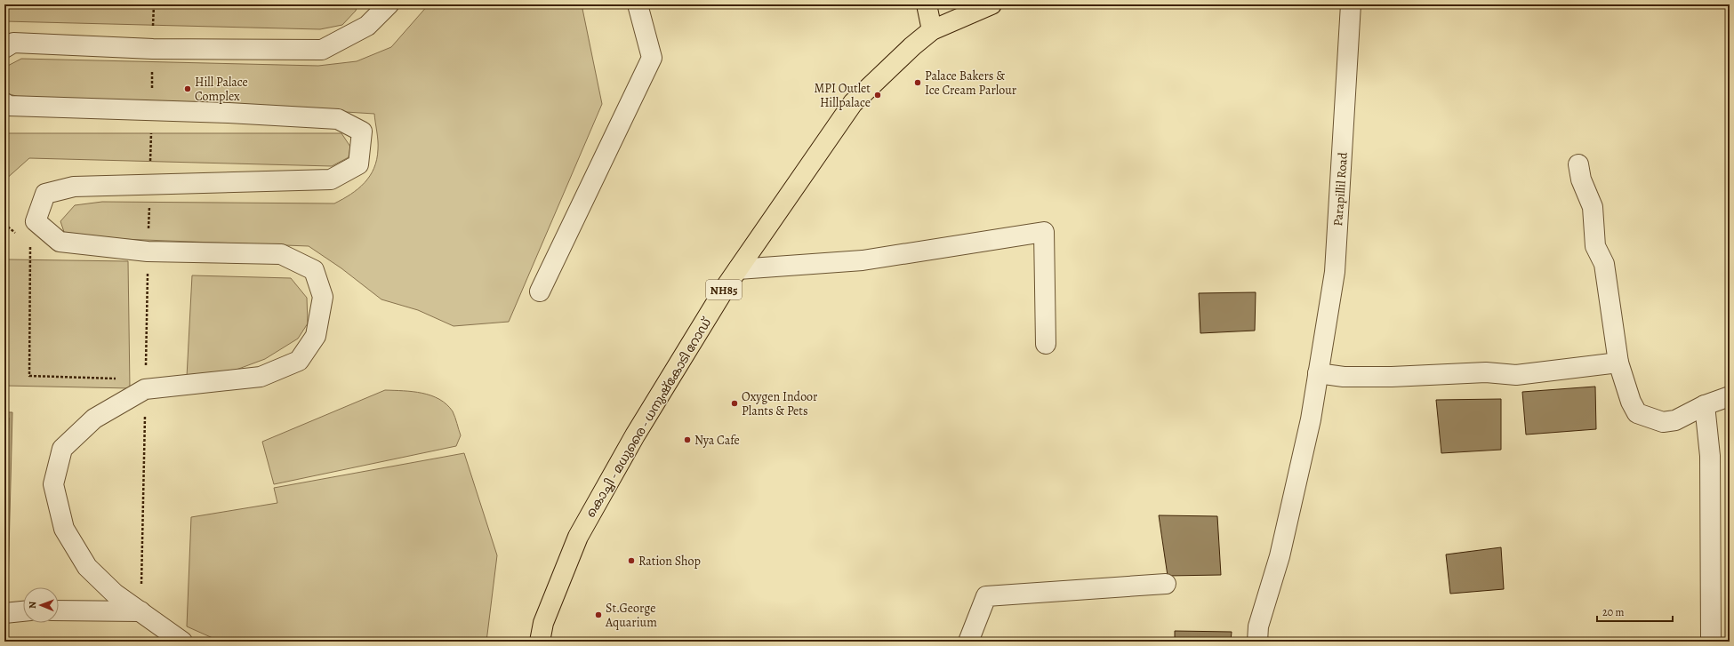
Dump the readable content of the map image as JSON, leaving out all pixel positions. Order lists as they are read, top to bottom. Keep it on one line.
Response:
{"streets":{"main road":["NH85","കൊച്ചി - മധുരൈ - ധനുഷ്‌കോടി റോഡ്"],"street":["Parapillil Road"]},"places":["Palace Bakers & Ice Cream Parlour","Hill Palace Complex","MPI Outlet Hillpalace","Oxygen Indoor Plants & Pets","Nya Cafe","Ration Shop","St.George Aquarium"],"scale_bar":"20 m","north":"left"}
